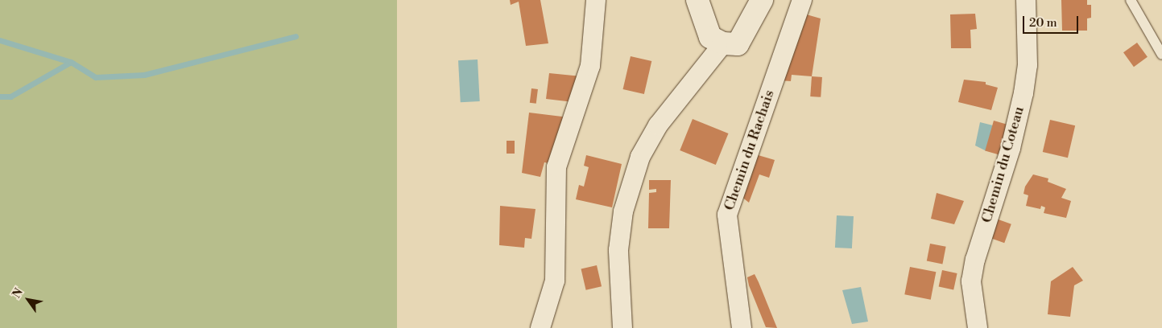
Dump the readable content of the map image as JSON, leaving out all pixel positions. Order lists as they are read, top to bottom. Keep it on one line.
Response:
{"streets":{"street":["Chemin du Rachais","Chemin du Coteau"]},"scale_bar":"20 m","north":"top left"}
